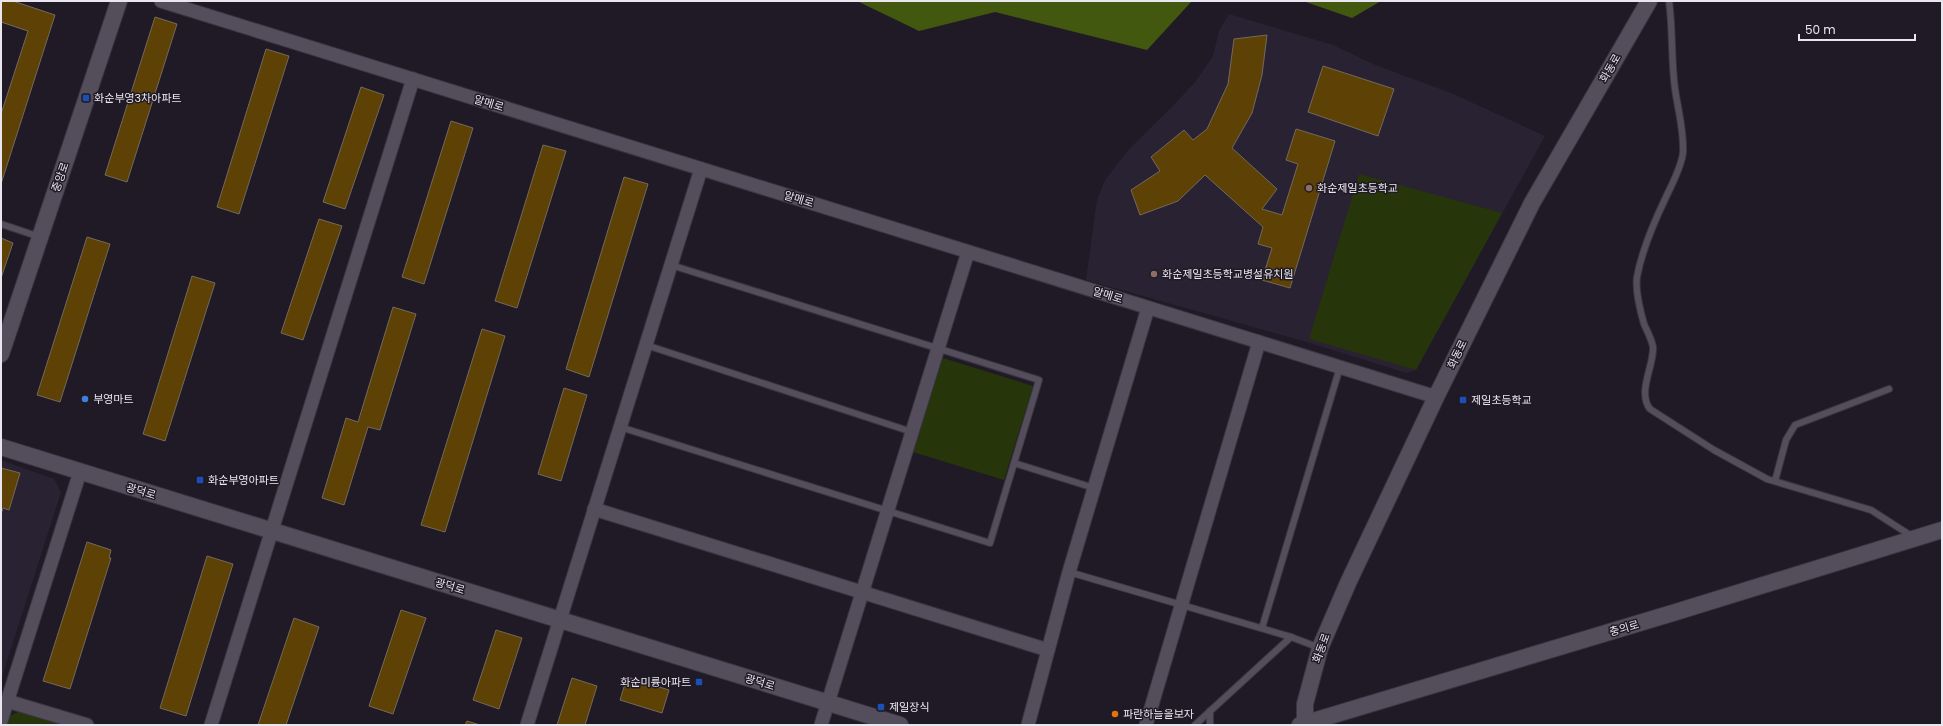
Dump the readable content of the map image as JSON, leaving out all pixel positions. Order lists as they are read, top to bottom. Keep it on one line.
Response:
{"streets":{"street":["화동로","알메로","중앙로","광덕로","충의로"]},"crossings":[["화동로","알메로"],["화동로","충의로"]],"places":{"transit":["화순부영3차아파트","제일초등학교","화순부영아파트","화순미륭아파트","제일장식"],"other":["화순제일초등학교","화순제일초등학교병설유치원","부영마트","파란하늘을보자"]},"scale_bar":"50 m"}
